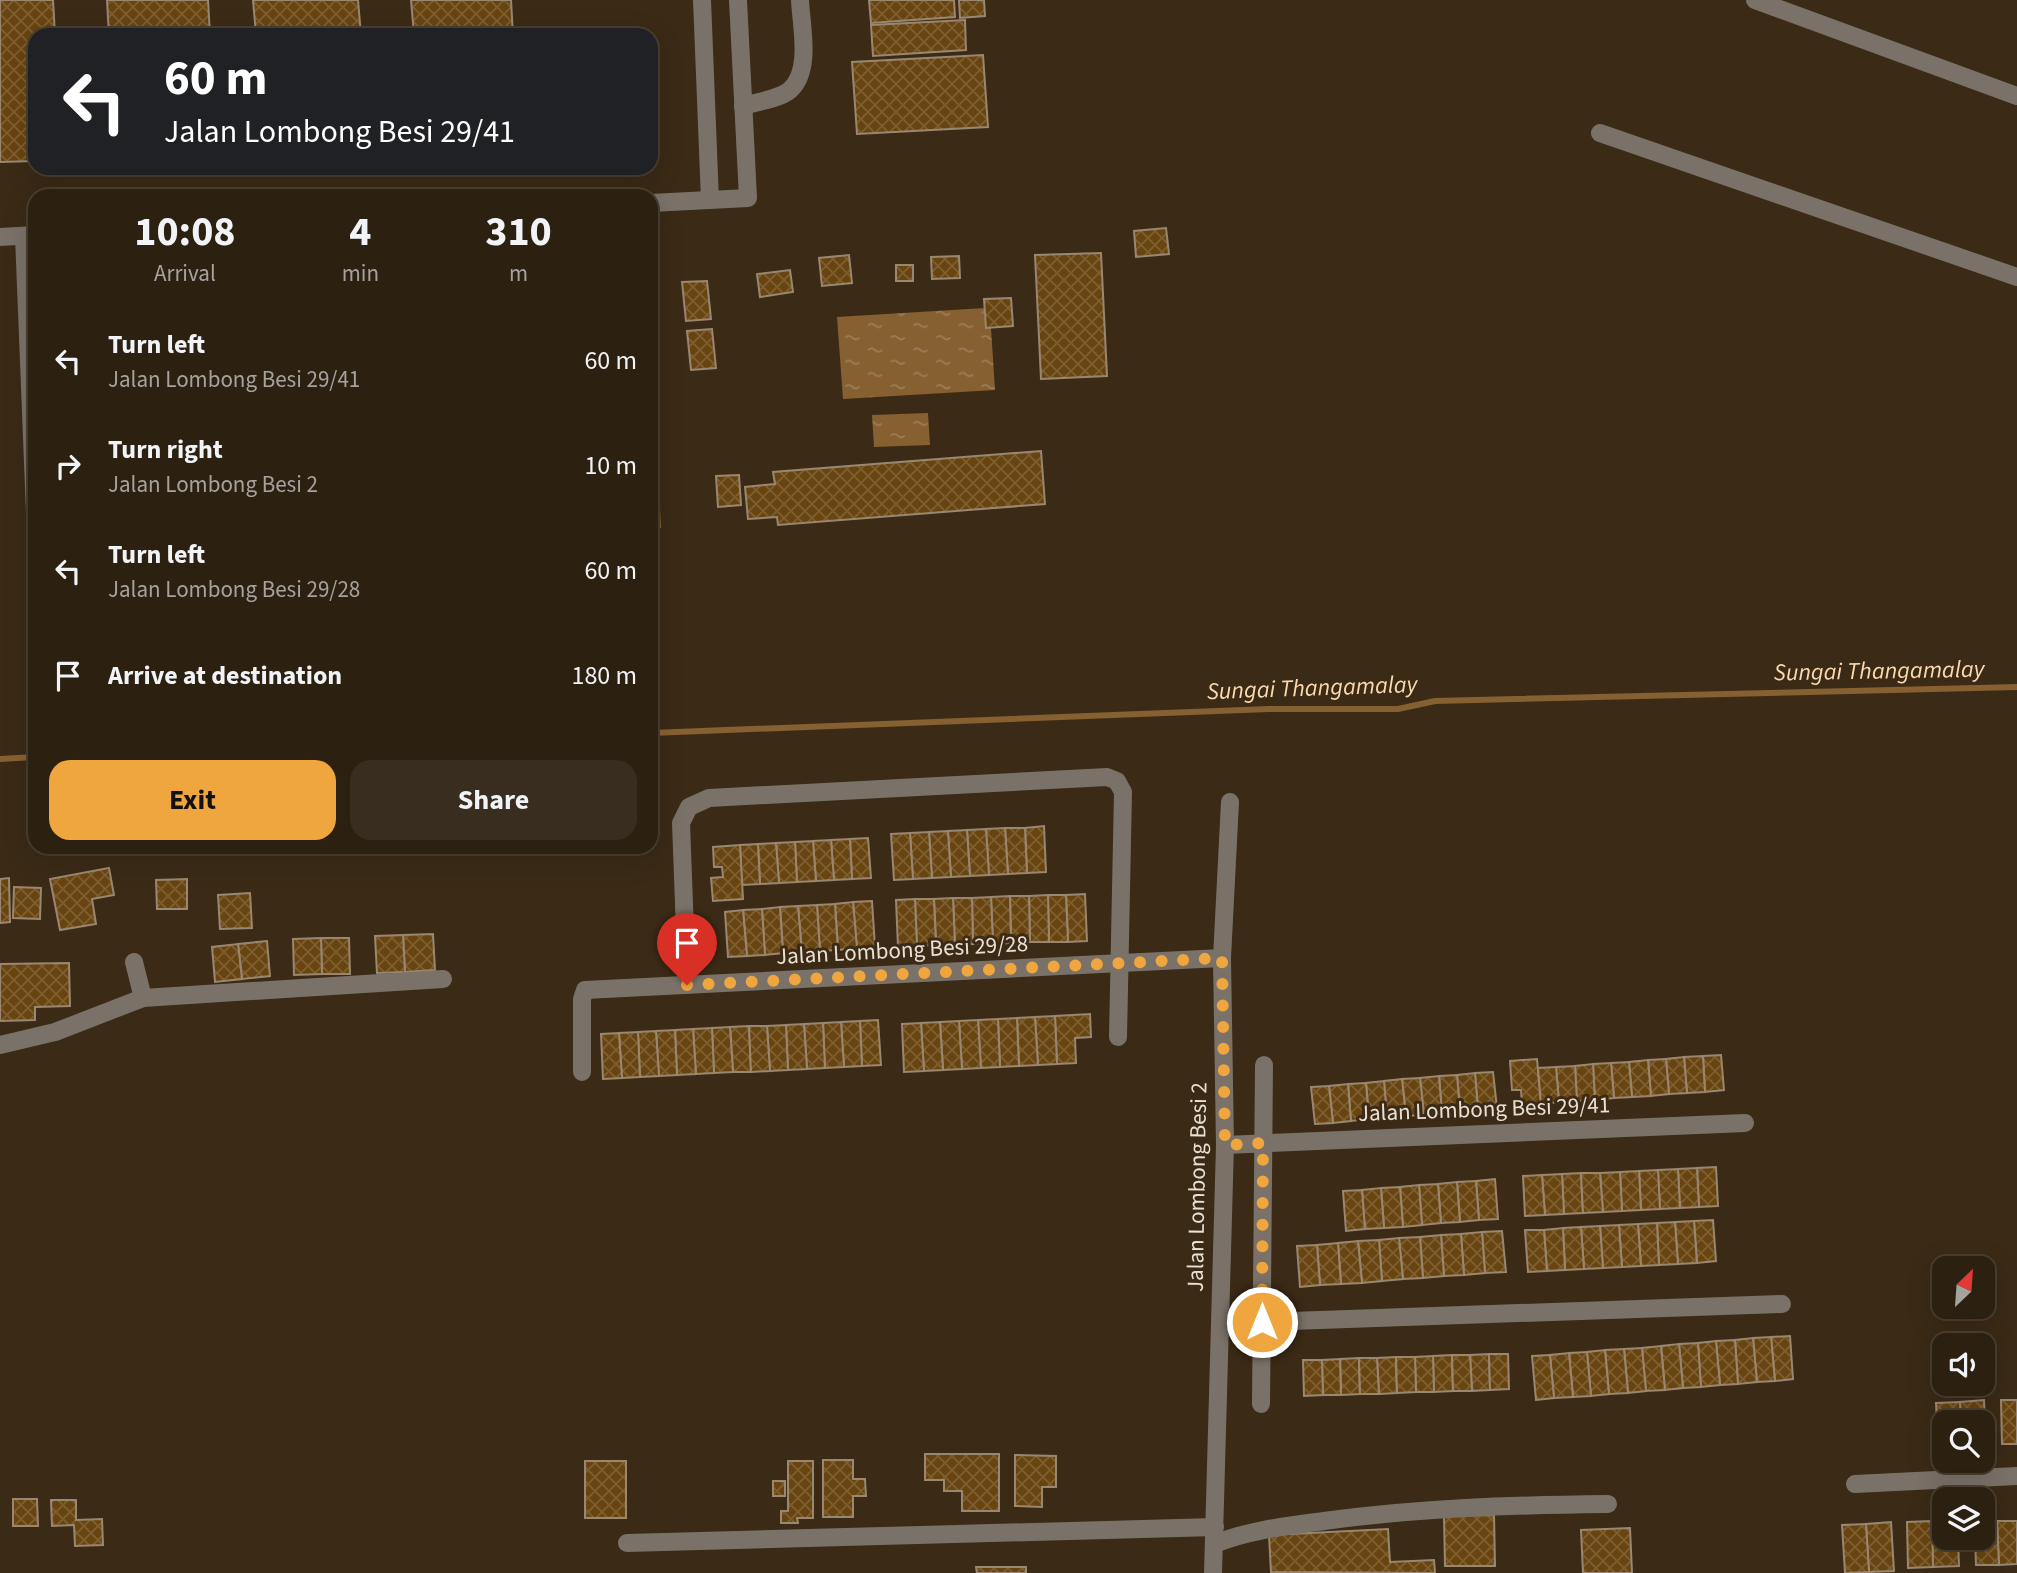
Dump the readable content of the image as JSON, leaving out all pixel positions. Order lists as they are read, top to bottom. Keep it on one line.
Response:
{"streets":{"street":["Jalan Lombong Besi 29/28","Jalan Lombong Besi 29/41","Jalan Lombong Besi 2"]},"crossings":[["Jalan Lombong Besi 29/28","Jalan Lombong Besi 2"],["Jalan Lombong Besi 29/41","Jalan Lombong Besi 2"]],"water":["Sungai Thangamalay"],"north":"top right","page":{"turn":["60 m","Jalan Lombong Besi 29/41"],"eta":["10:08","Arrival","4","min","310","m"],"list":[{"name":"Turn left","note":"Jalan Lombong Besi 29/41","value":"60 m"},{"name":"Turn right","note":"Jalan Lombong Besi 2","value":"10 m"},{"name":"Turn left","note":"Jalan Lombong Besi 29/28","value":"60 m"},{"name":"Arrive at destination","value":"180 m"}],"buttons":["Exit","Share"]}}
